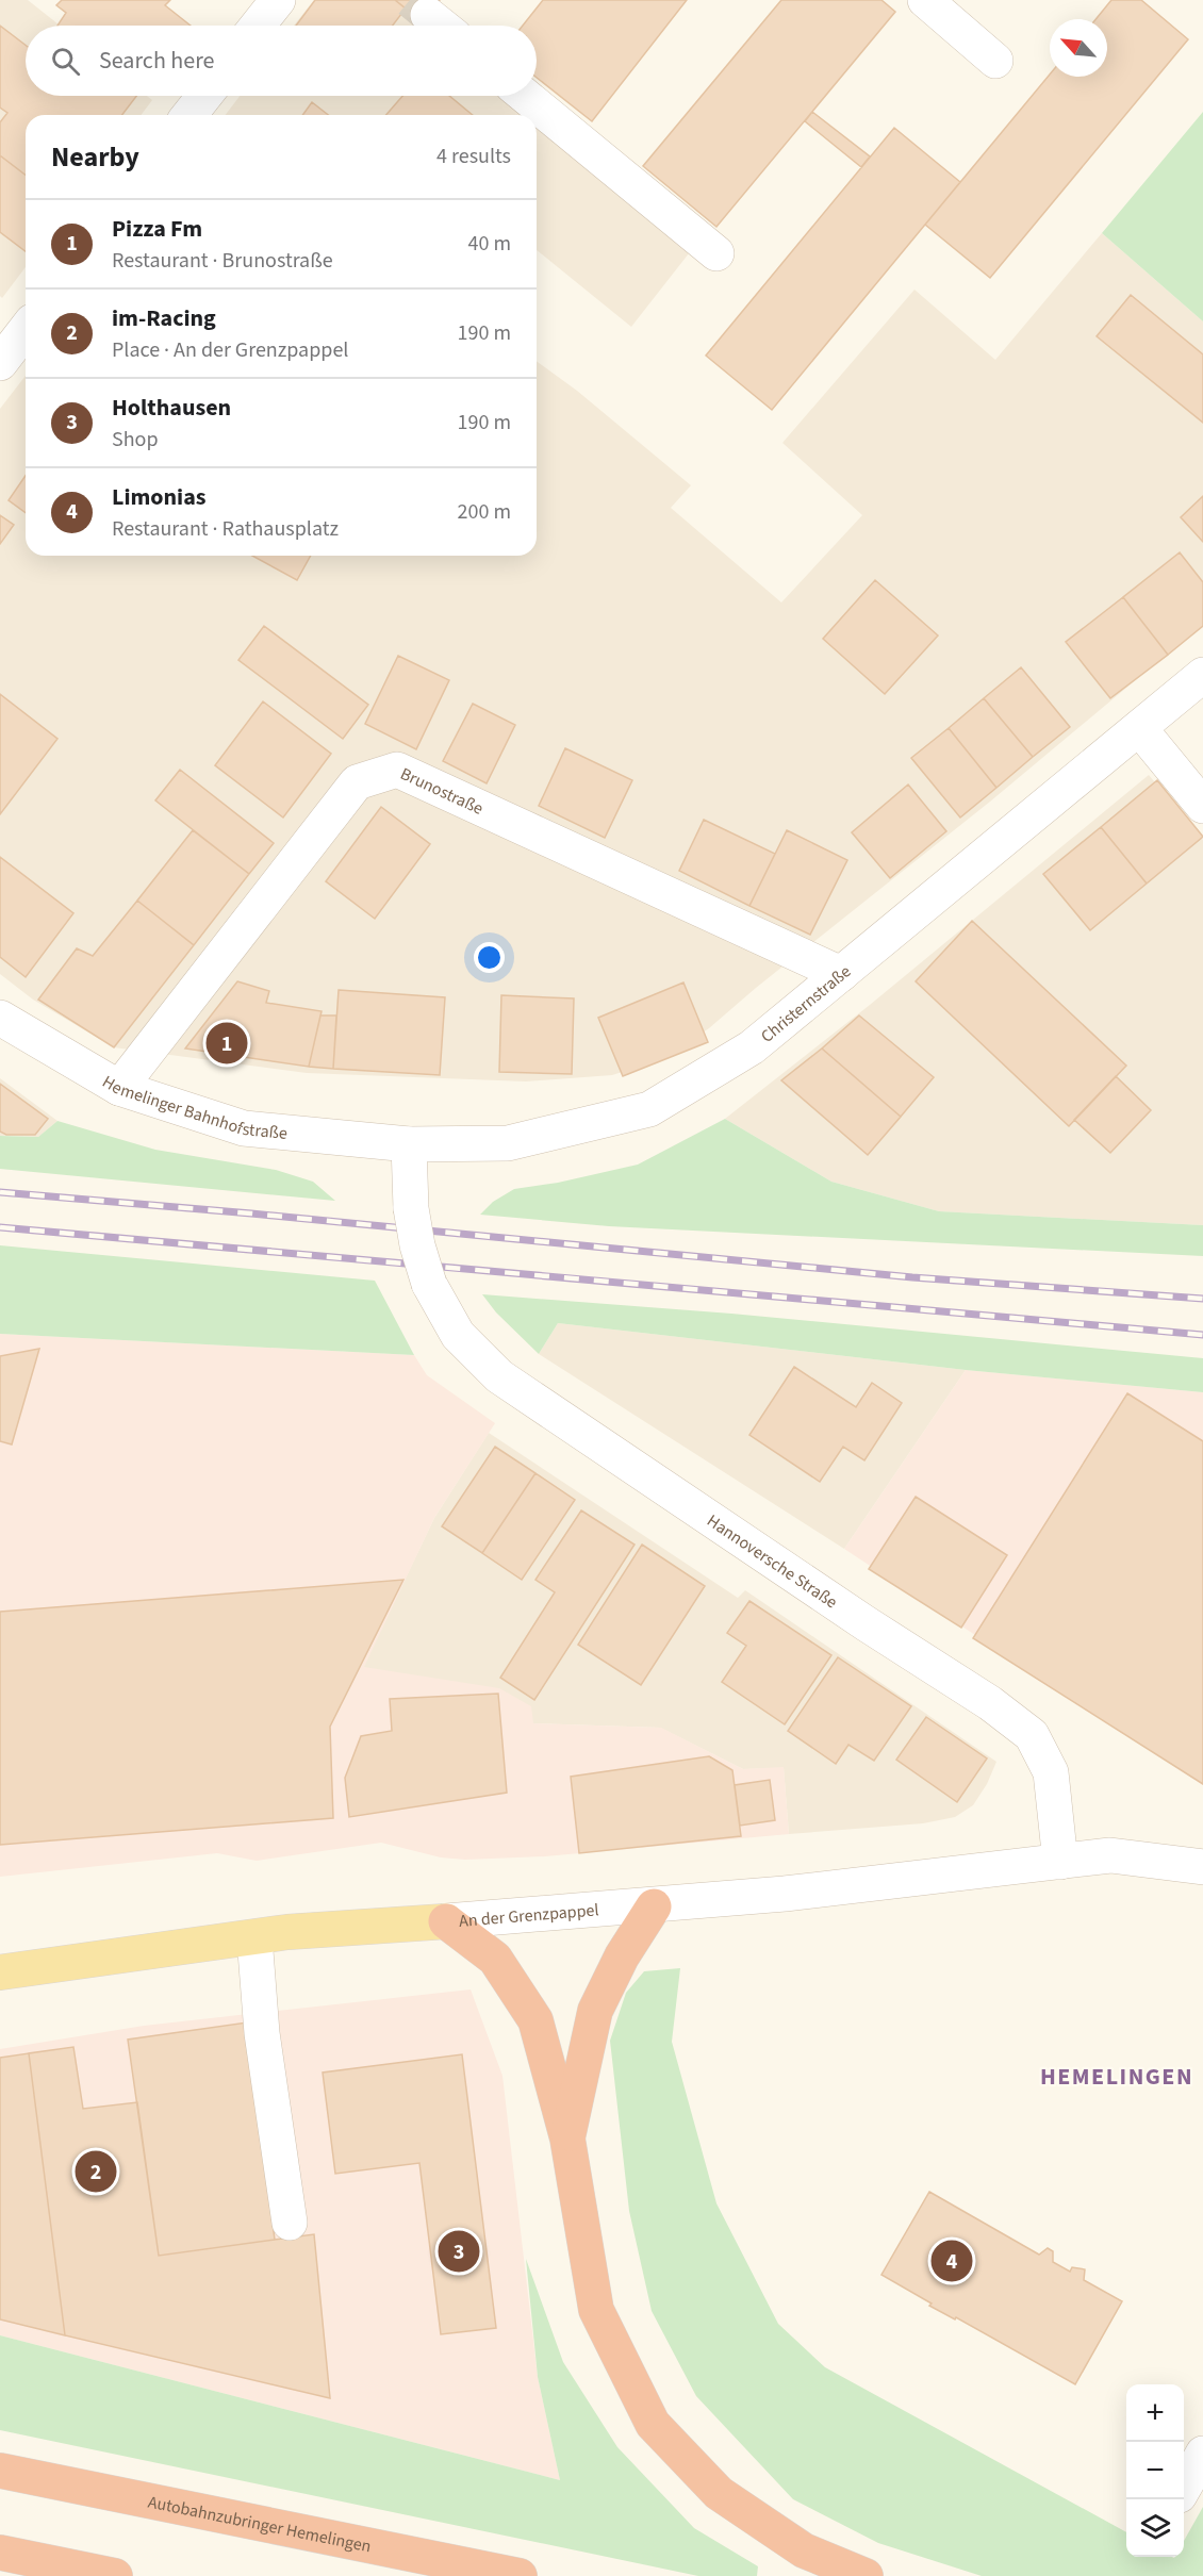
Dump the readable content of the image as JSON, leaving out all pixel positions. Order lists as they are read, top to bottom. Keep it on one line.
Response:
{"streets":{"highway":["Autobahnzubringer Hemelingen"],"main road":["An der Grenzpappel"],"street":["Brunostraße","Christernstraße","Hemelinger Bahnhofstraße","Hannoversche Straße"]},"crossings":[["Brunostraße","Christernstraße"],["Brunostraße","Hemelinger Bahnhofstraße"],["Christernstraße","Hemelinger Bahnhofstraße"],["Christernstraße","Hannoversche Straße"],["Hemelinger Bahnhofstraße","Hannoversche Straße"],["Hannoversche Straße","An der Grenzpappel"]],"districts":["HEMELINGEN"],"north":"top left","page":{"search":"Search here","heading":["Nearby","4 results"],"list":[{"mark":"1","name":"Pizza Fm","note":"Restaurant · Brunostraße","value":"40 m"},{"mark":"2","name":"im-Racing","note":"Place · An der Grenzpappel","value":"190 m"},{"mark":"3","name":"Holthausen","note":"Shop","value":"190 m"},{"mark":"4","name":"Limonias","note":"Restaurant · Rathausplatz","value":"200 m"}],"pins":["1","2","3","4"],"map_buttons":["+","−"]}}
